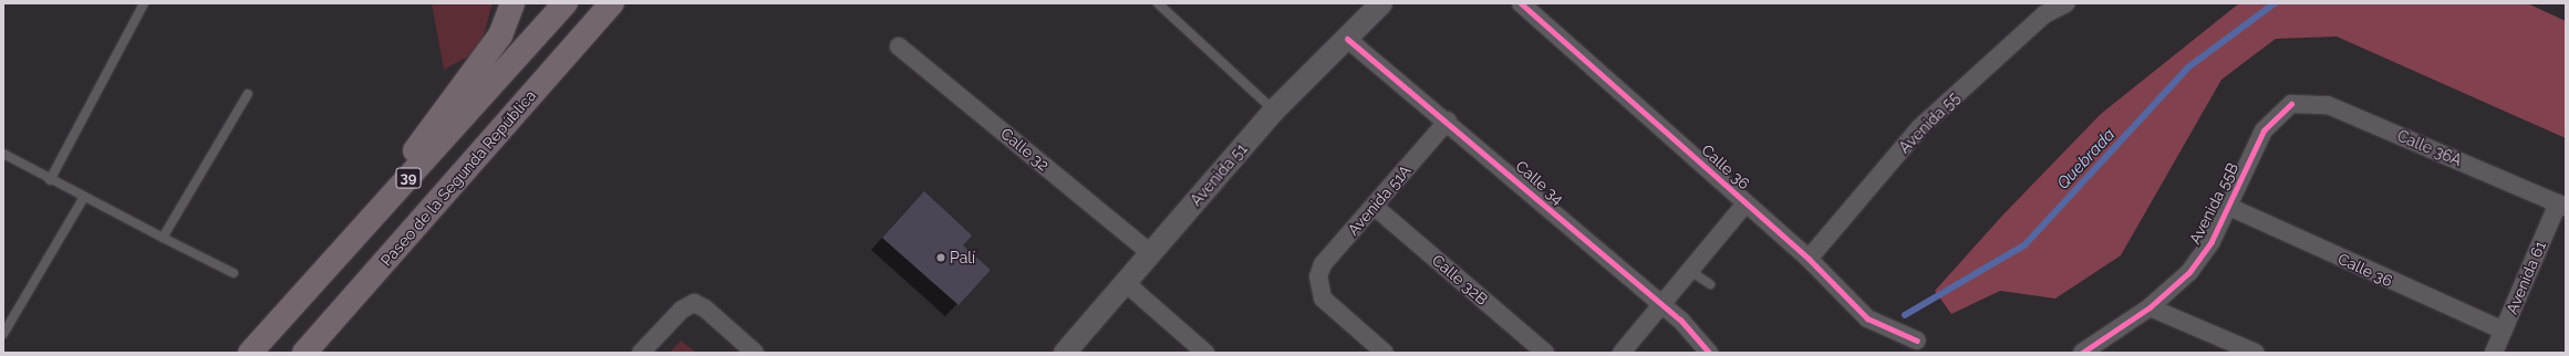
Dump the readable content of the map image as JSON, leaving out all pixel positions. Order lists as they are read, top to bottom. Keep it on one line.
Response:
{"streets":{"highway":["39","Paseo de la Segunda República"],"street":["Avenida 55","Calle 36A","Calle 32","Calle 36","Avenida 51","Calle 34","Avenida 51A","Avenida 55B","Avenida 61","Calle 32B"]},"crossings":[["Avenida 55","Calle 36"],["Calle 36A","Avenida 55B"],["Calle 36A","Avenida 61"],["Calle 32","Avenida 51"],["Calle 36","Avenida 55B"],["Calle 36","Avenida 61"],["Avenida 51","Calle 34"],["Calle 34","Avenida 51A"],["Avenida 51A","Calle 32B"]],"water":["Quebrada"],"places":["Palí"]}
